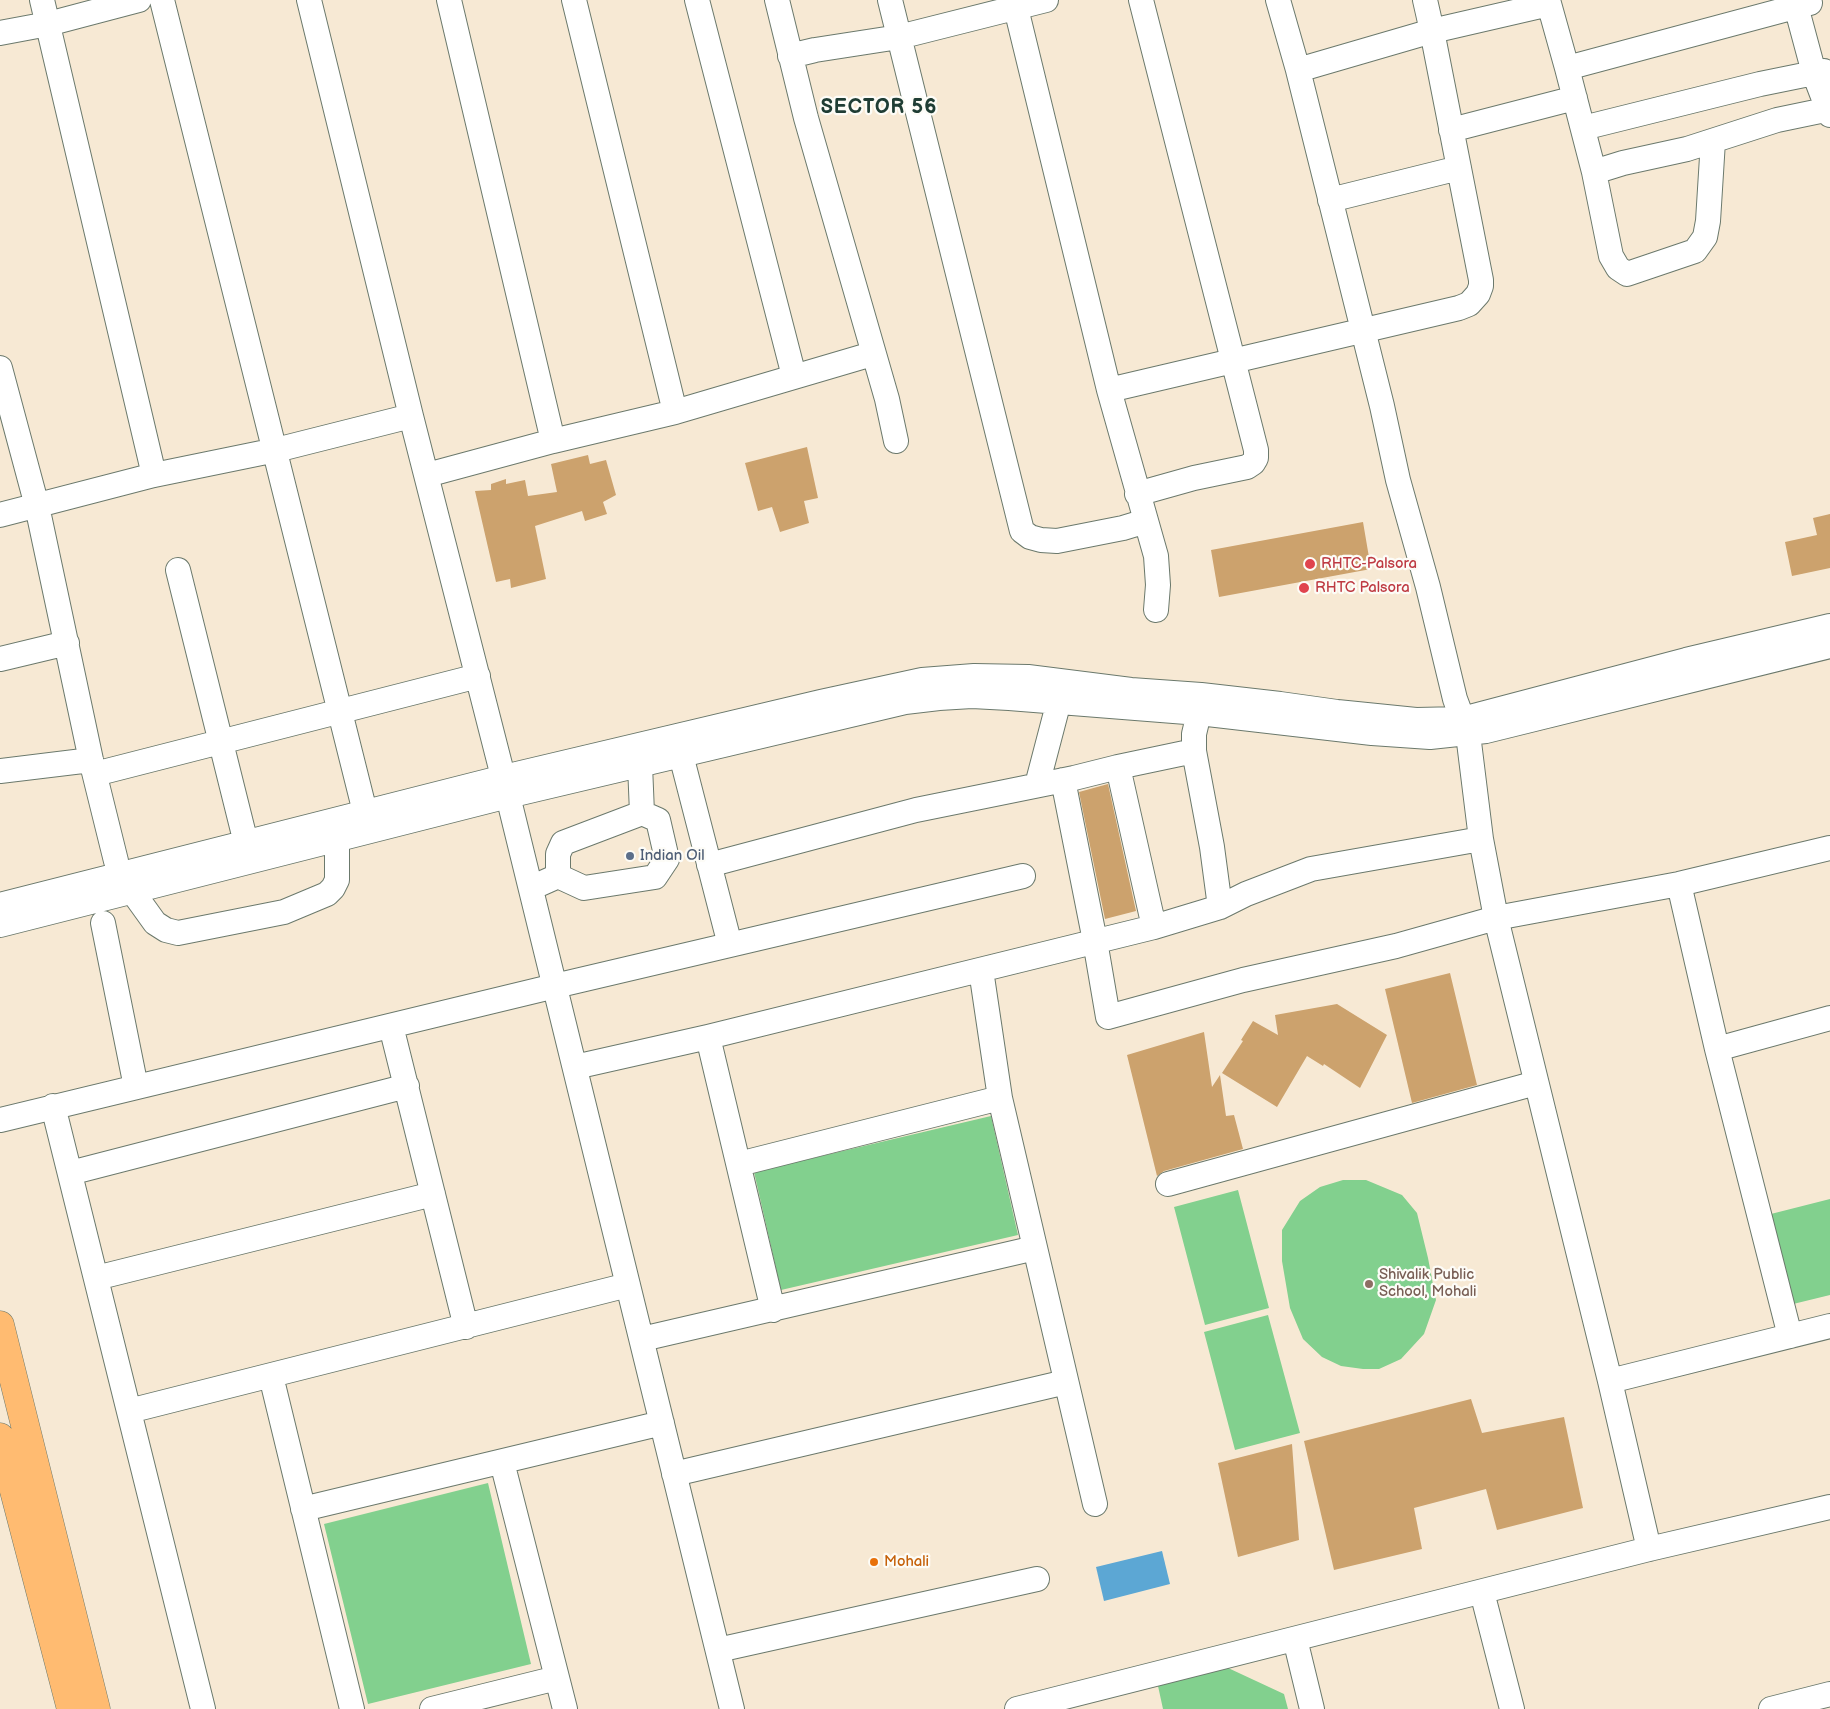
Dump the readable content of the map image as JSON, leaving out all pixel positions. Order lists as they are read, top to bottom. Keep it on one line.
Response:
{"districts":["SECTOR 56"],"places":["RHTC-Palsora","RHTC Palsora","Indian Oil","Shivalik Public School, Mohali","Mohali"]}
